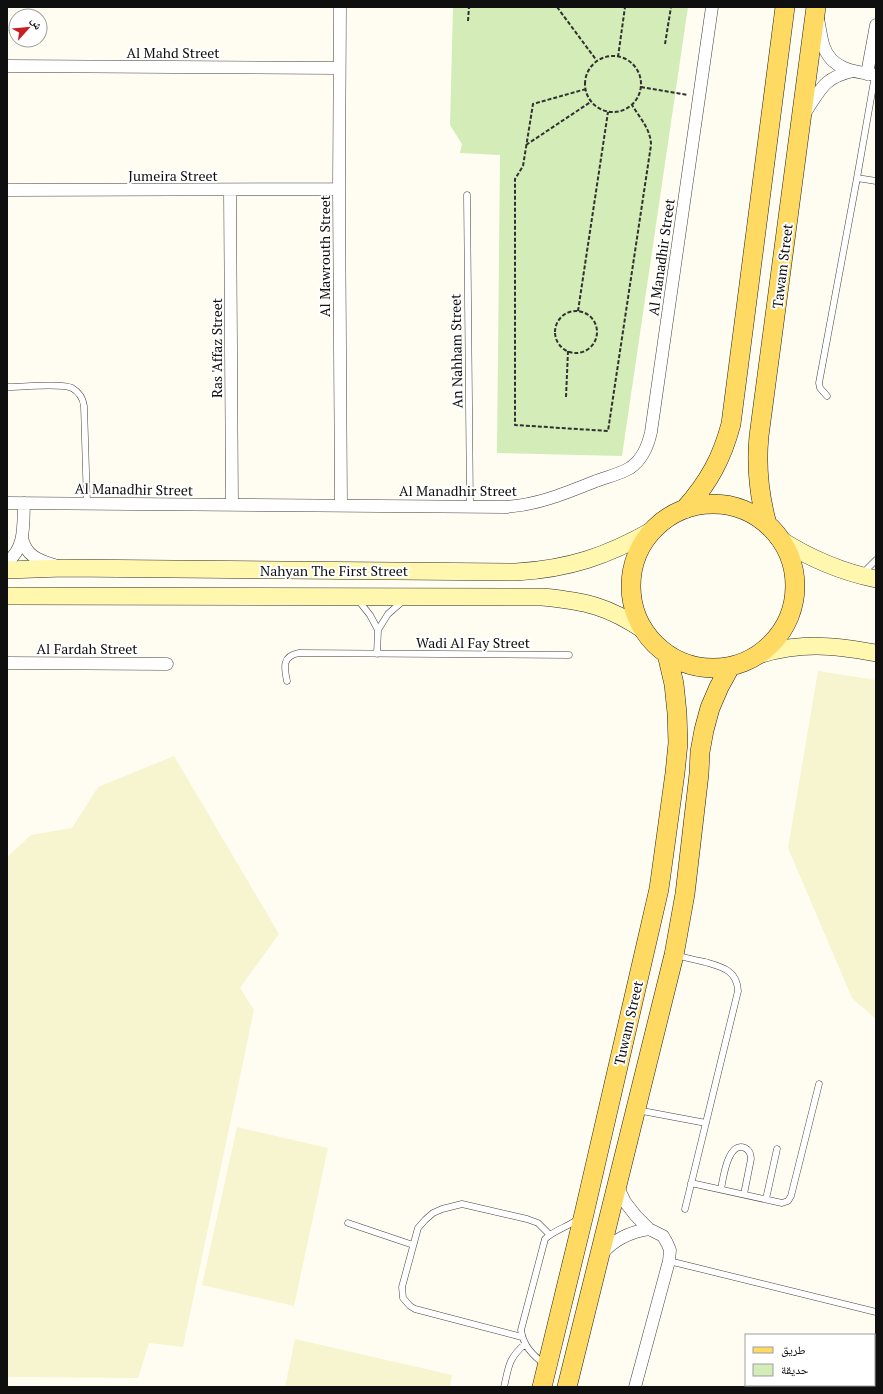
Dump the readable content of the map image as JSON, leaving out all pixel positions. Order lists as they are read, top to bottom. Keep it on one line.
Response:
{"streets":{"main road":["Tawam Street","Nahyan The First Street","Tuwam Street"],"street":["Al Mahd Street","Jumeira Street","Al Mawrouth Street","Al Manadhir Street","Ras 'Affaz Street","Al Fardah Street"],"lane":["An Nahham Street","Wadi Al Fay Street"]},"crossings":[["Al Mahd Street","Al Mawrouth Street"],["Jumeira Street","Al Mawrouth Street"],["Jumeira Street","Ras 'Affaz Street"],["Al Mawrouth Street","Al Manadhir Street"],["Al Manadhir Street","Ras 'Affaz Street"],["Al Manadhir Street","An Nahham Street"]],"legend":["طريق","حديقة"],"north":"top right"}
